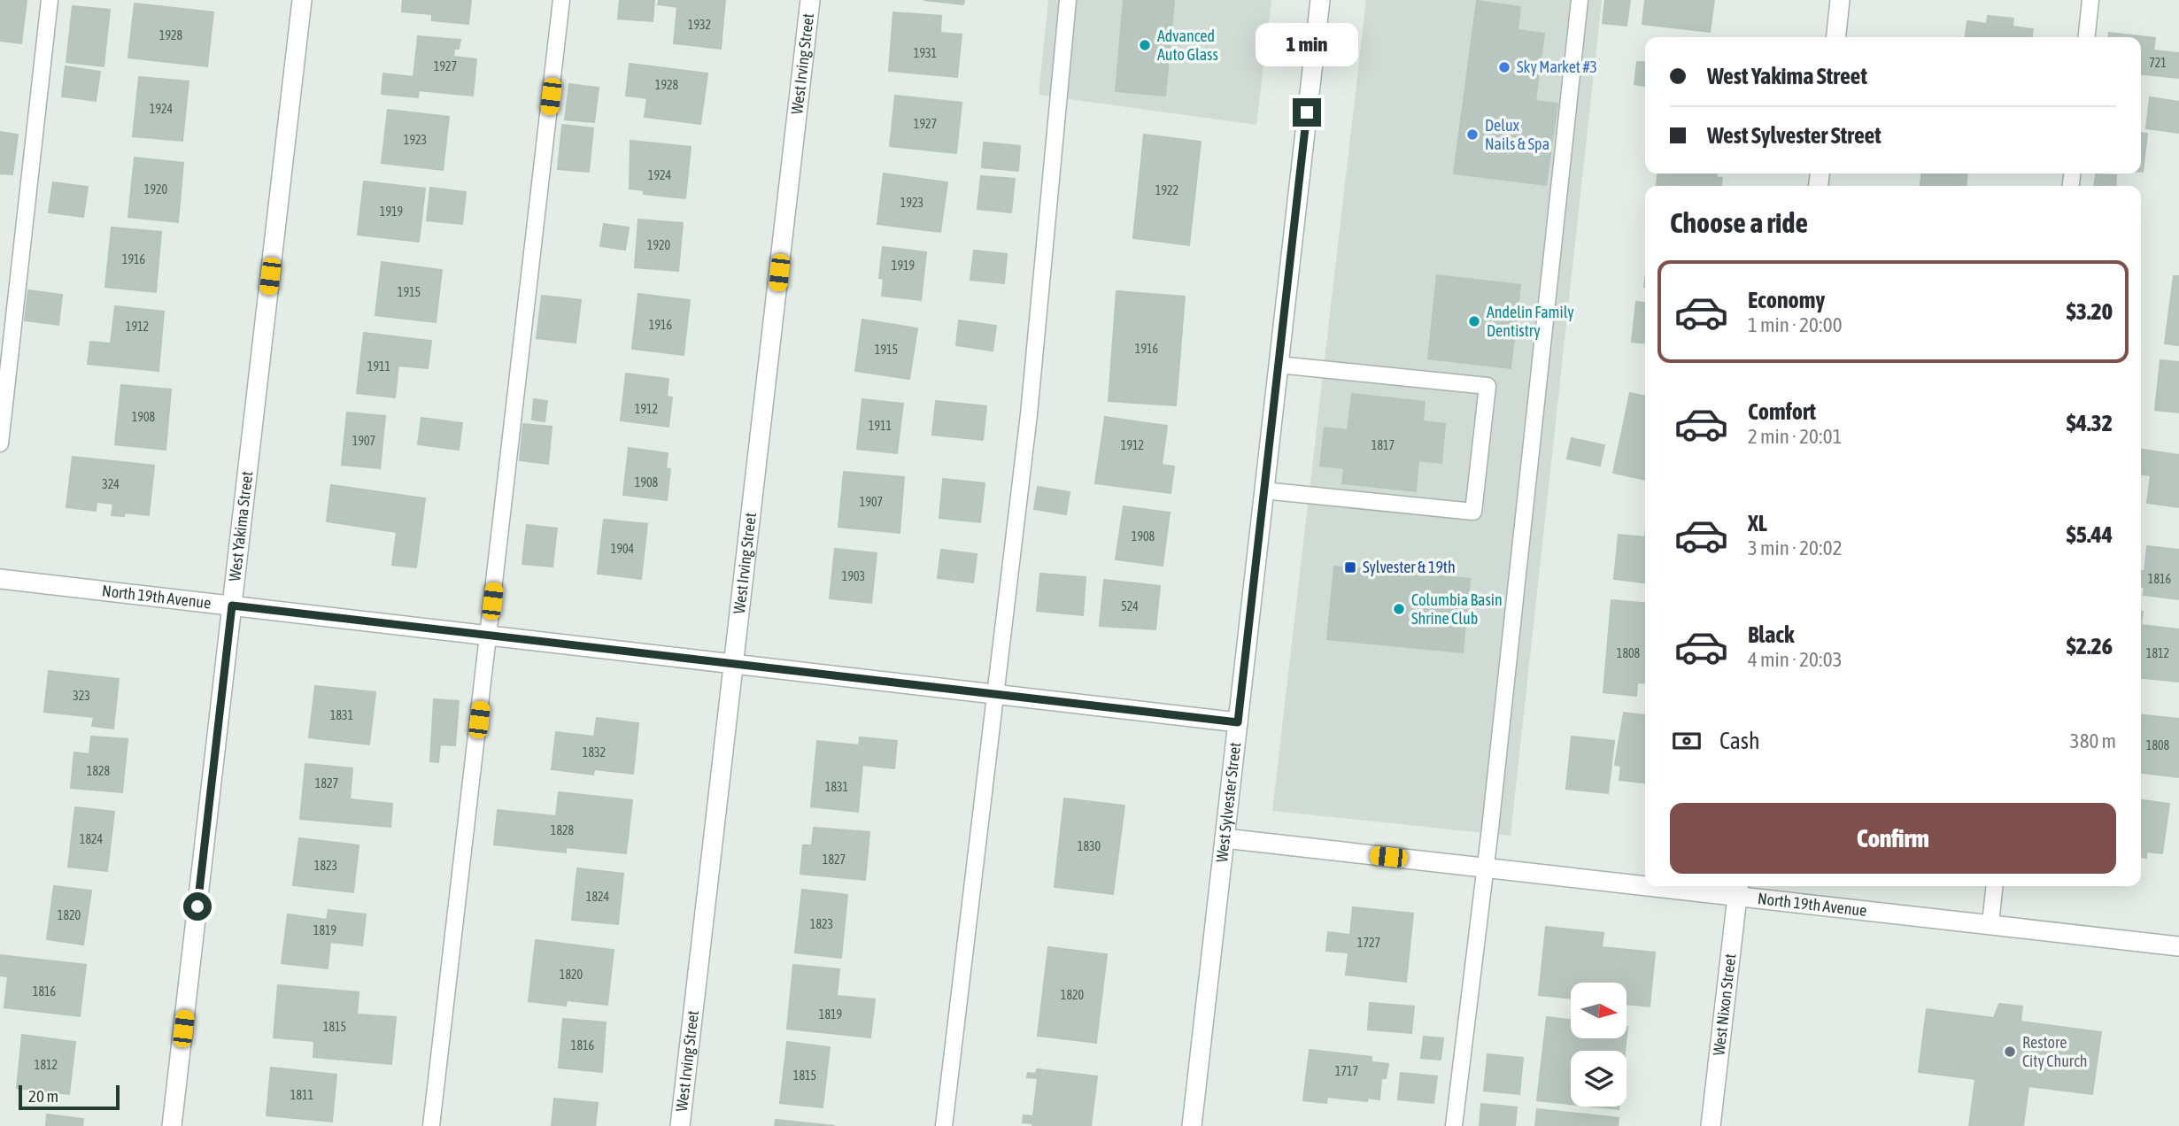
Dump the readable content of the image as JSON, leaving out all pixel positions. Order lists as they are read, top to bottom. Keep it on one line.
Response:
{"streets":{"street":["West Irving Street","West Yakima Street","North 19th Avenue","West Sylvester Street","West Nixon Street"]},"crossings":[["West Irving Street","North 19th Avenue"],["West Yakima Street","North 19th Avenue"],["North 19th Avenue","West Sylvester Street"],["North 19th Avenue","West Nixon Street"]],"places":{"other":["Advanced Auto Glass","Sky Market #3","Delux Nails & Spa","Andelin Family Dentistry","Columbia Basin Shrine Club","Restore City Church"],"transit":["Sylvester & 19th"]},"house_numbers":["1932","1928","1931","721","1927","1928","1924","1927","1923","1924","1920","1922","1923","1919","1920","1916","1919","1915","1916","1912","1916","1915","1911","1912","1908","1911","1907","1912","1817","1908","324","1907","1908","1904","1903","1816","524","1808","1812","323","1831","1808","1832","1828","1827","1831","1828","1824","1830","1827","1823","1824","1820","1823","1819","1727","1820","1816","1820","1819","1815","1816","1812","1717","1815","1811"],"scale_bar":"20 m","north":"right","page":{"bubble":"1 min","banner":["West Yakima Street","West Sylvester Street"],"heading":"Choose a ride","list":[{"name":"Economy","note":"1 min · 20:00","value":"$3.20"},{"name":"Comfort","note":"2 min · 20:01","value":"$4.32"},{"name":"XL","note":"3 min · 20:02","value":"$5.44"},{"name":"Black","note":"4 min · 20:03","value":"$2.26"}],"pay":["Cash","380 m"],"buttons":"Confirm","scale":"20 m"}}
